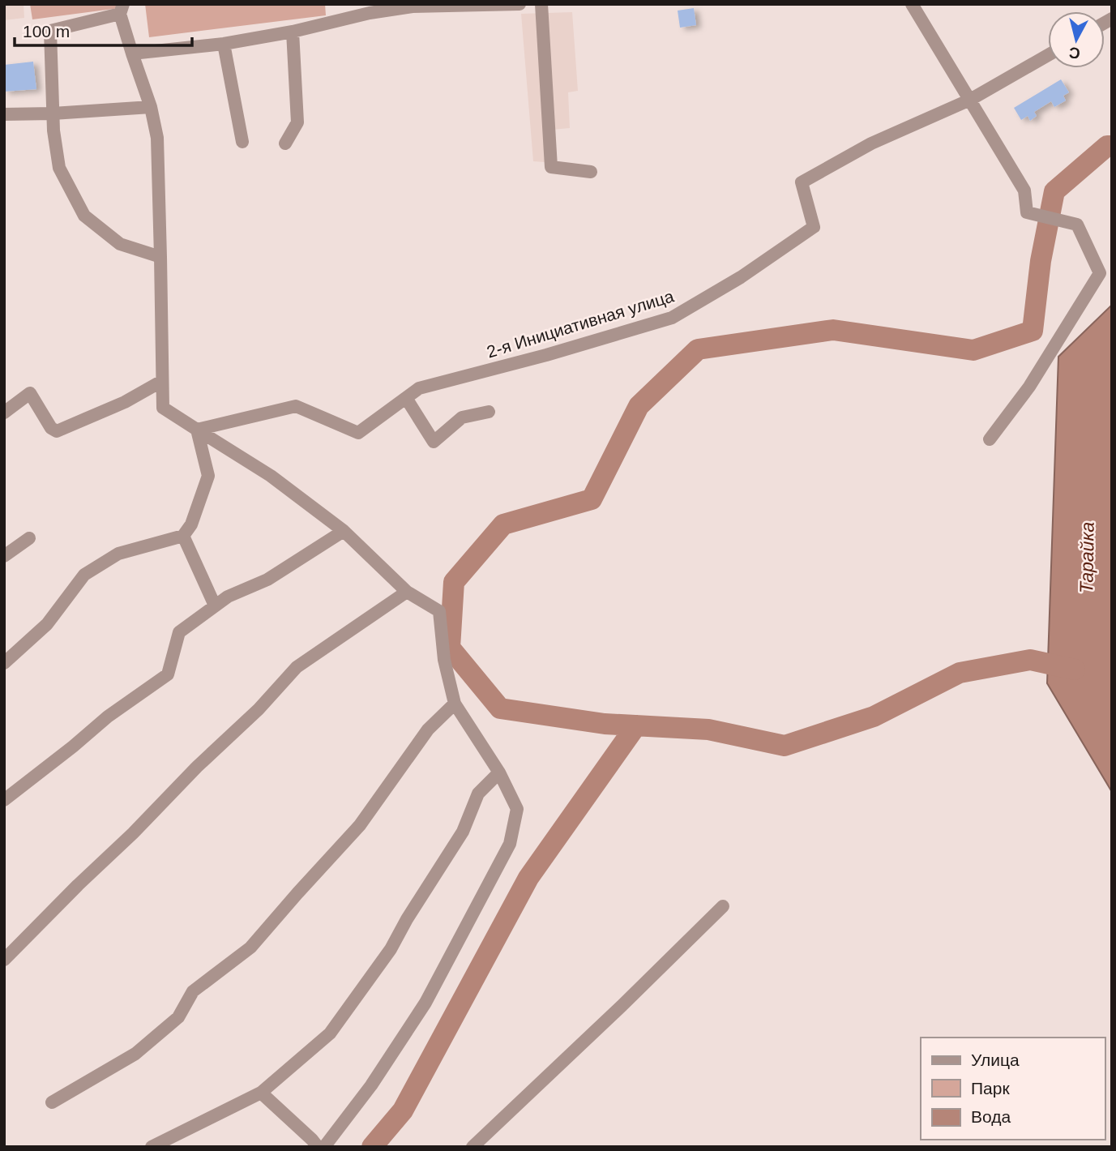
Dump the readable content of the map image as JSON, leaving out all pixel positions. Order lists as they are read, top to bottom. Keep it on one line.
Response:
{"streets":{"street":["2-я Инициативная улица"]},"water":["Тарайка"],"legend":["Улица","Парк","Вода"],"scale_bar":"100 m","north":"bottom"}
